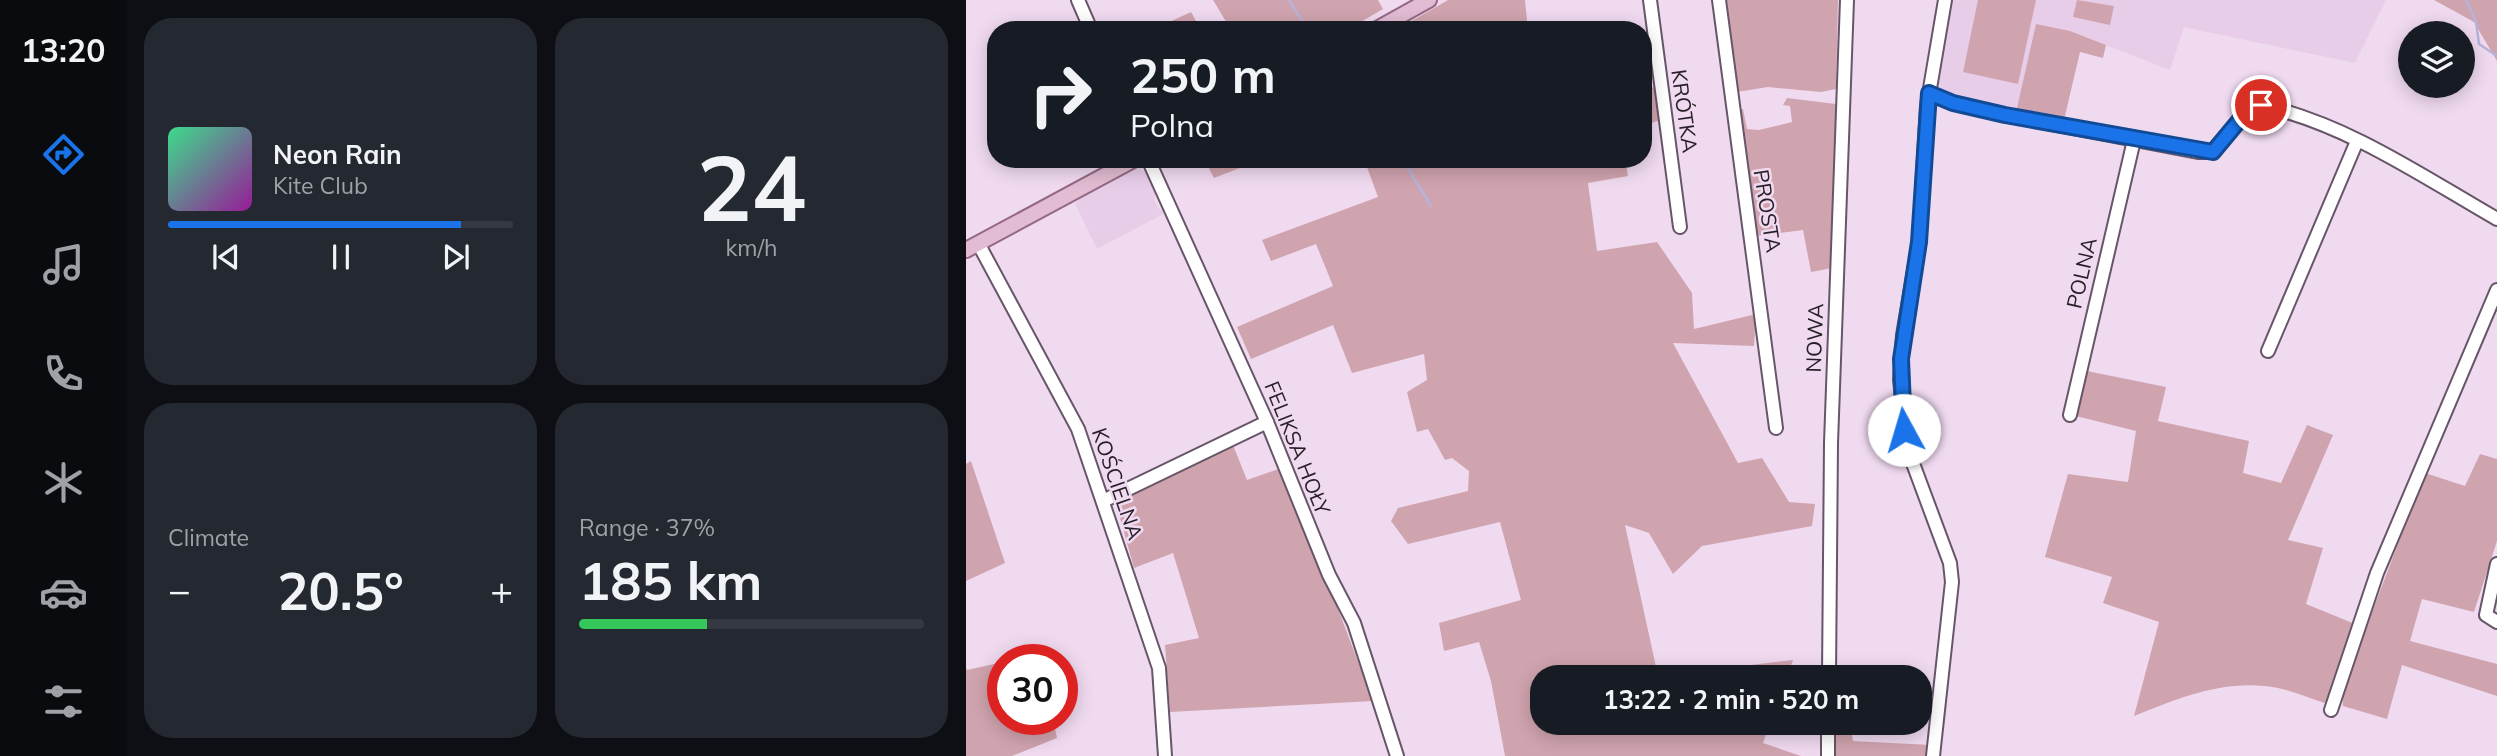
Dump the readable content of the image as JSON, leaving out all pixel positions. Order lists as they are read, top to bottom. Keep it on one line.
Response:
{"streets":{"street":["KRÓTKA","PROSTA","POLNA","NOWA","FELIKSA HOŁY","KOŚCIELNA"]},"page":{"tabs":"13:20","tile":[["24","km/h"],"Climate",["Range · 37%","185 km"]],"turn":["250 m","Polna"],"song":["Neon Rain","Kite Club"],"heat":["−","20.5°","+"],"limit":"30","trip":"13:22 · 2 min · 520 m"}}
